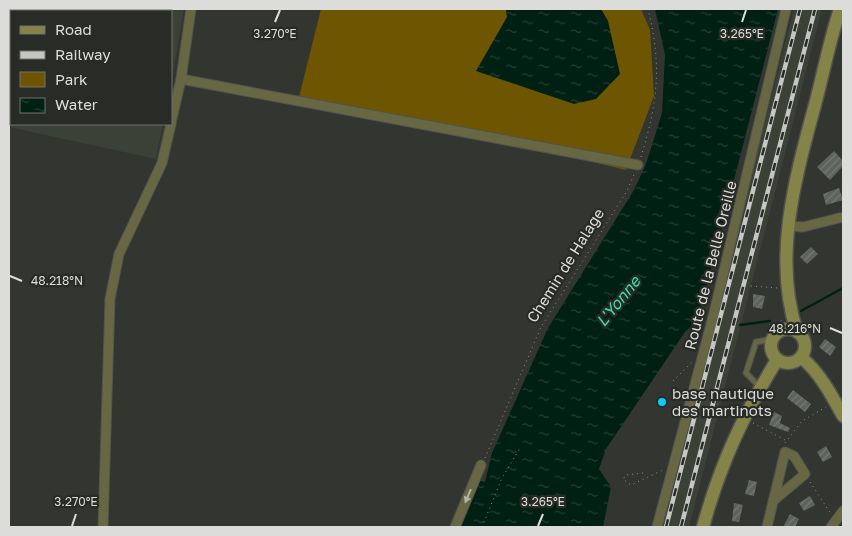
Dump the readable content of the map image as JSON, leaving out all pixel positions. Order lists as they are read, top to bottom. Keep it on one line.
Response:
{"streets":{"street":["Route de la Belle Oreille"],"path":["Chemin de Halage"]},"water":["L'Yonne"],"places":["base nautique des martinots"],"legend":["Road","Railway","Park","Water"],"coordinates":["3.270°E","3.265°E","48.218°N","48.216°N"]}
